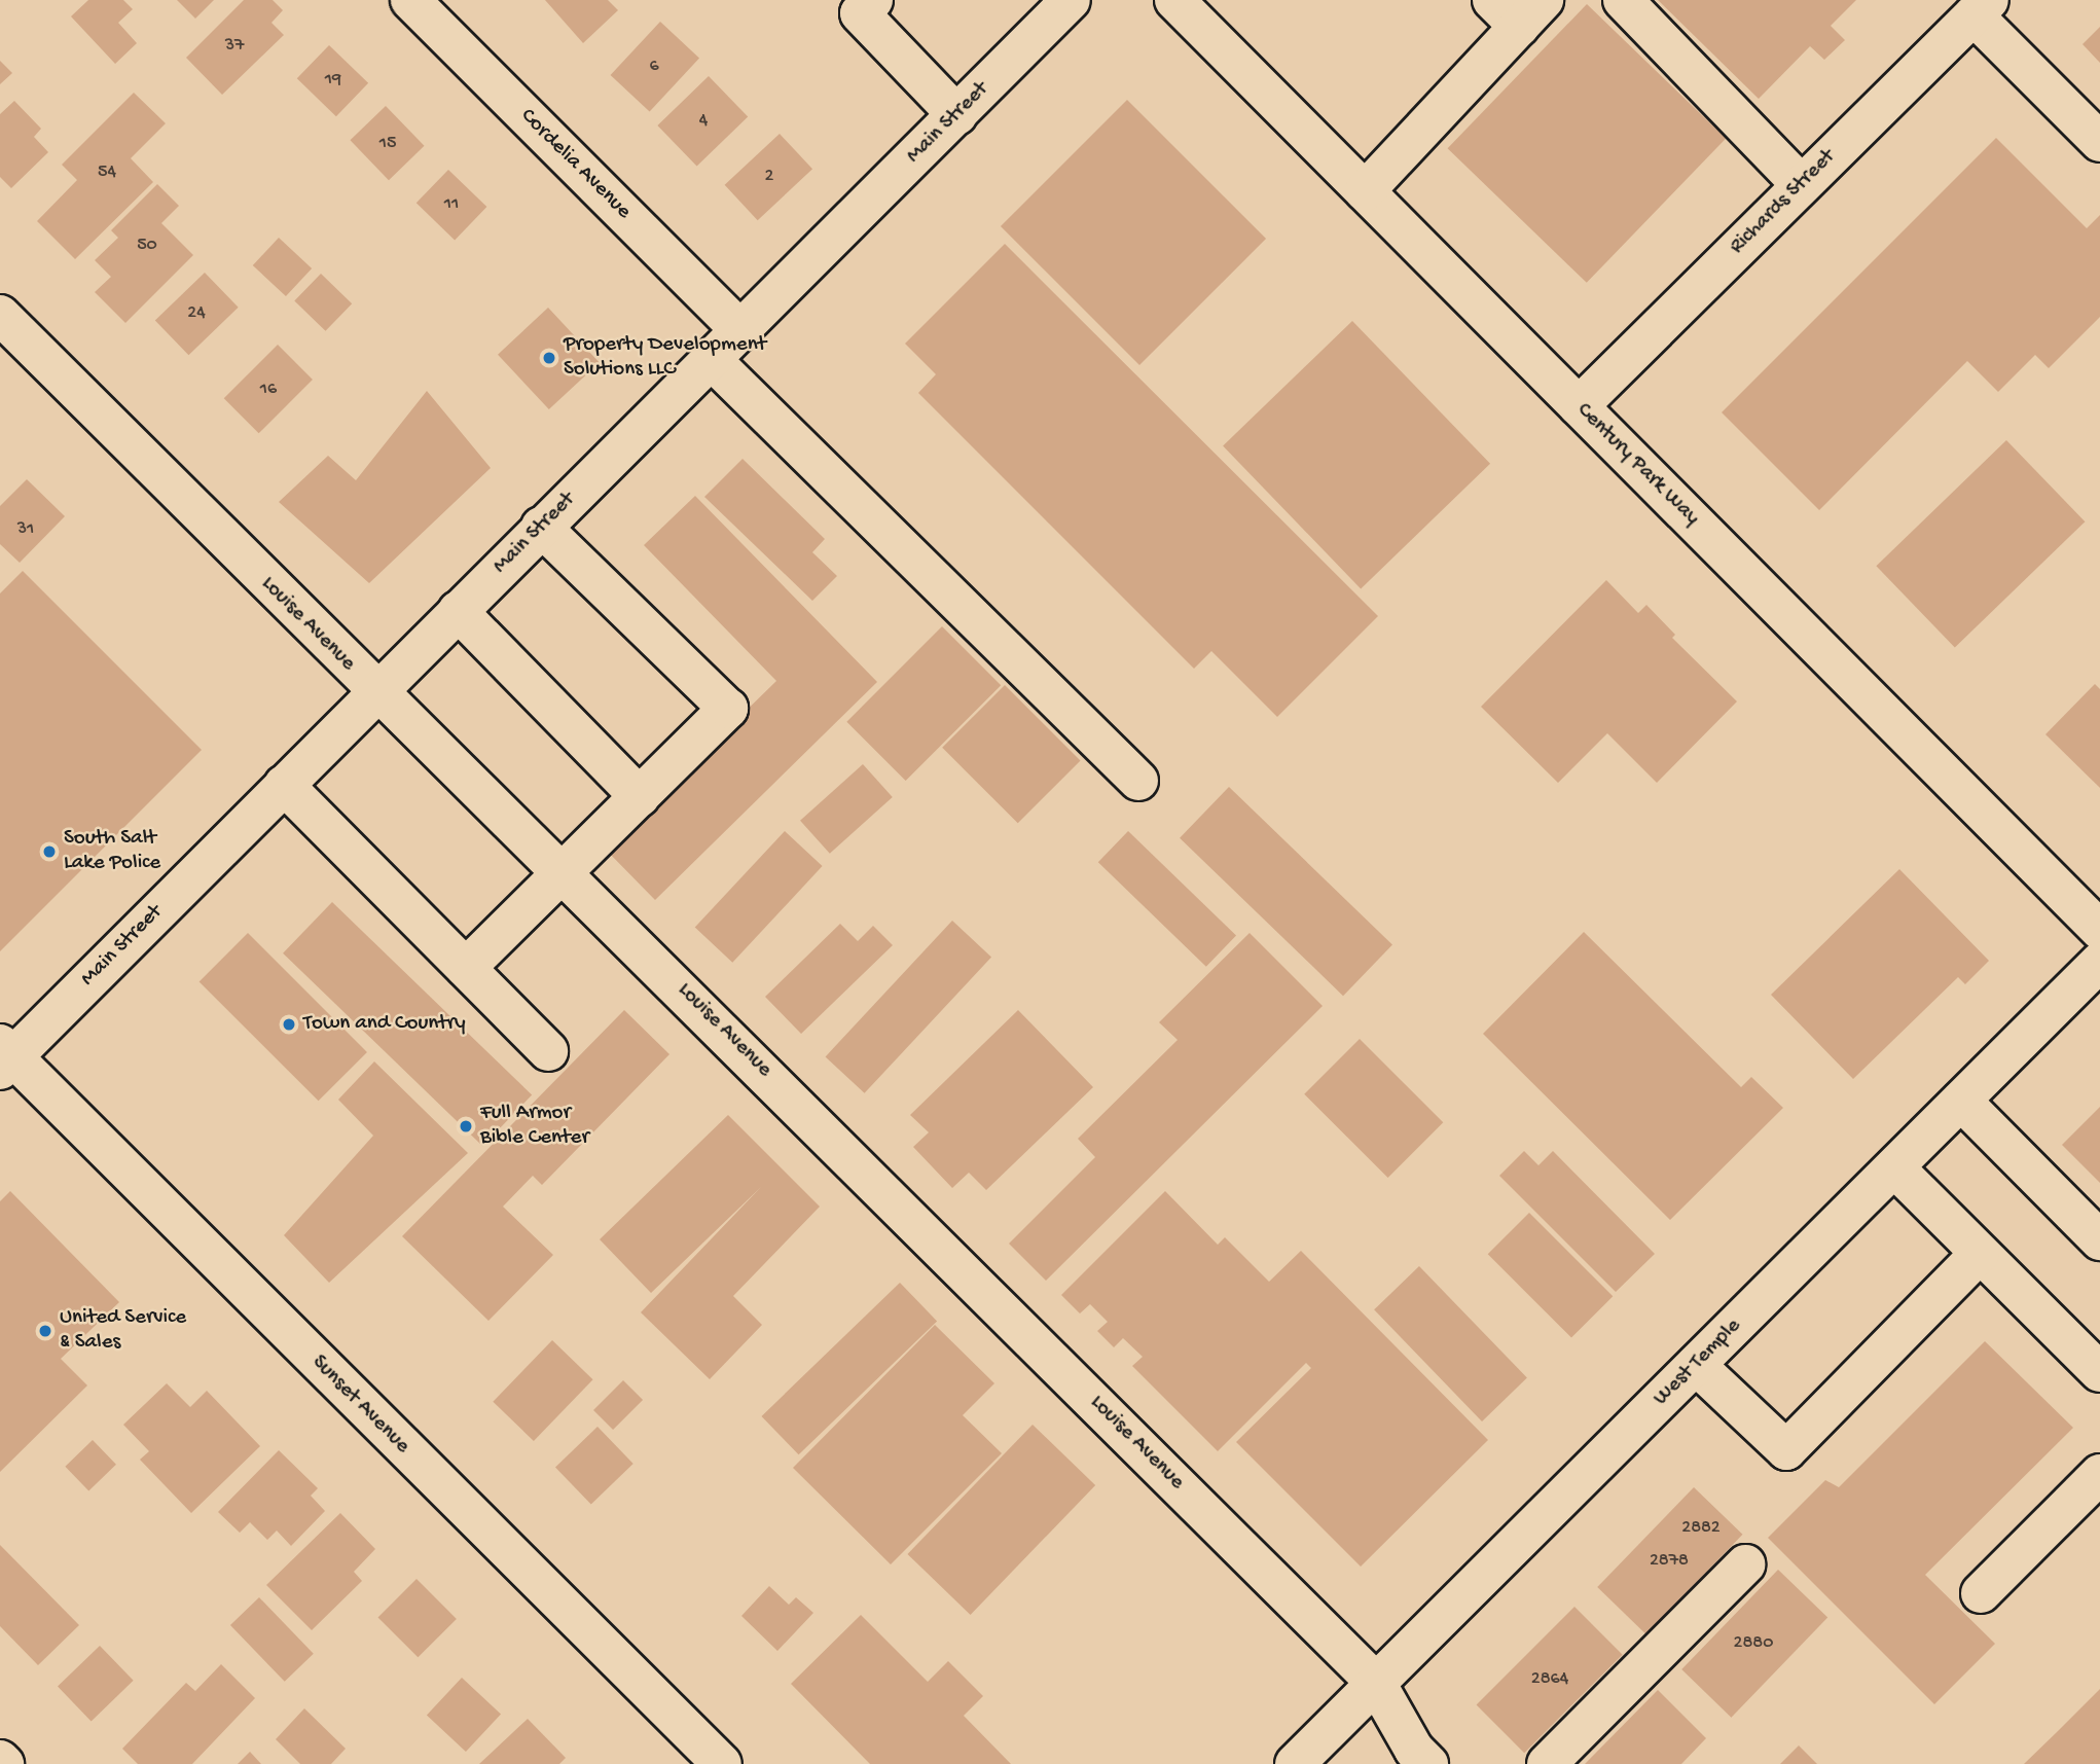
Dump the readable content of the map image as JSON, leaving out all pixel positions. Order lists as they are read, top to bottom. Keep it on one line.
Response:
{"streets":{"street":["Main Street","Cordelia Avenue","Richards Street","Century Park Way","Louise Avenue","West Temple","Sunset Avenue"]},"crossings":[["Main Street","Cordelia Avenue"],["Main Street","Louise Avenue"],["Main Street","Sunset Avenue"],["Richards Street","Century Park Way"],["Louise Avenue","West Temple"]],"places":["Property Development Solutions LLC","South Salt Lake Police","Town and Country","Full Armor Bible Center","United Service & Sales"],"house_numbers":["37","6","19","4","15","54","2","11","50","24","16","31","2882","2878","2880","2864"]}
